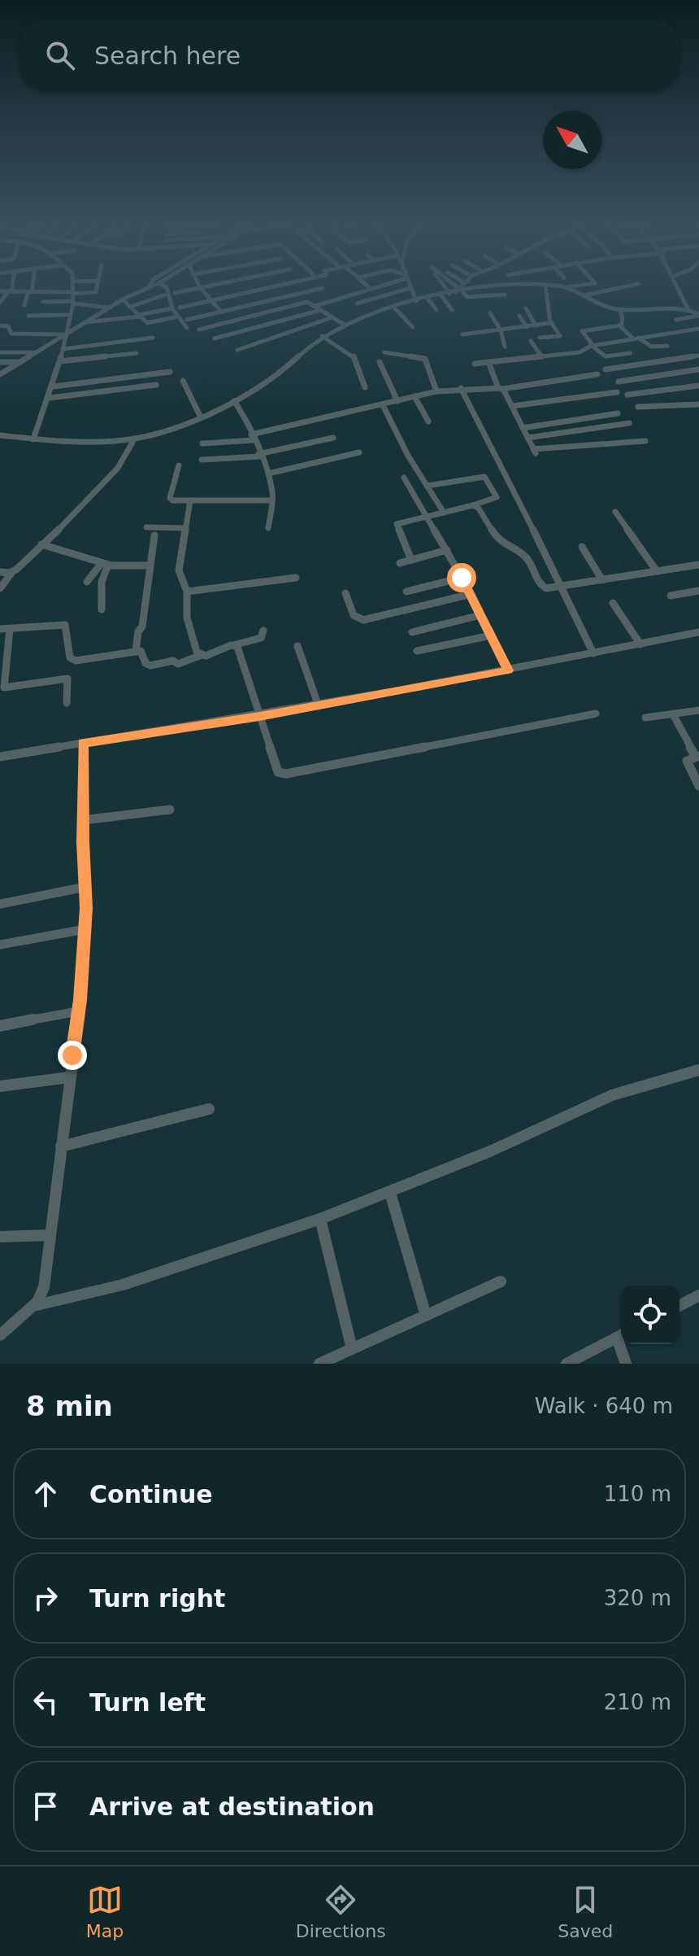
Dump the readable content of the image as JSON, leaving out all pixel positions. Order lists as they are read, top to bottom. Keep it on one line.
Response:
{"north":"top left","page":{"search":"Search here","heading":["8 min","Walk · 640 m"],"list":[["Continue","110 m"],["Turn right","320 m"],["Turn left","210 m"],"Arrive at destination"],"nav":["Map","Directions","Saved"]}}
